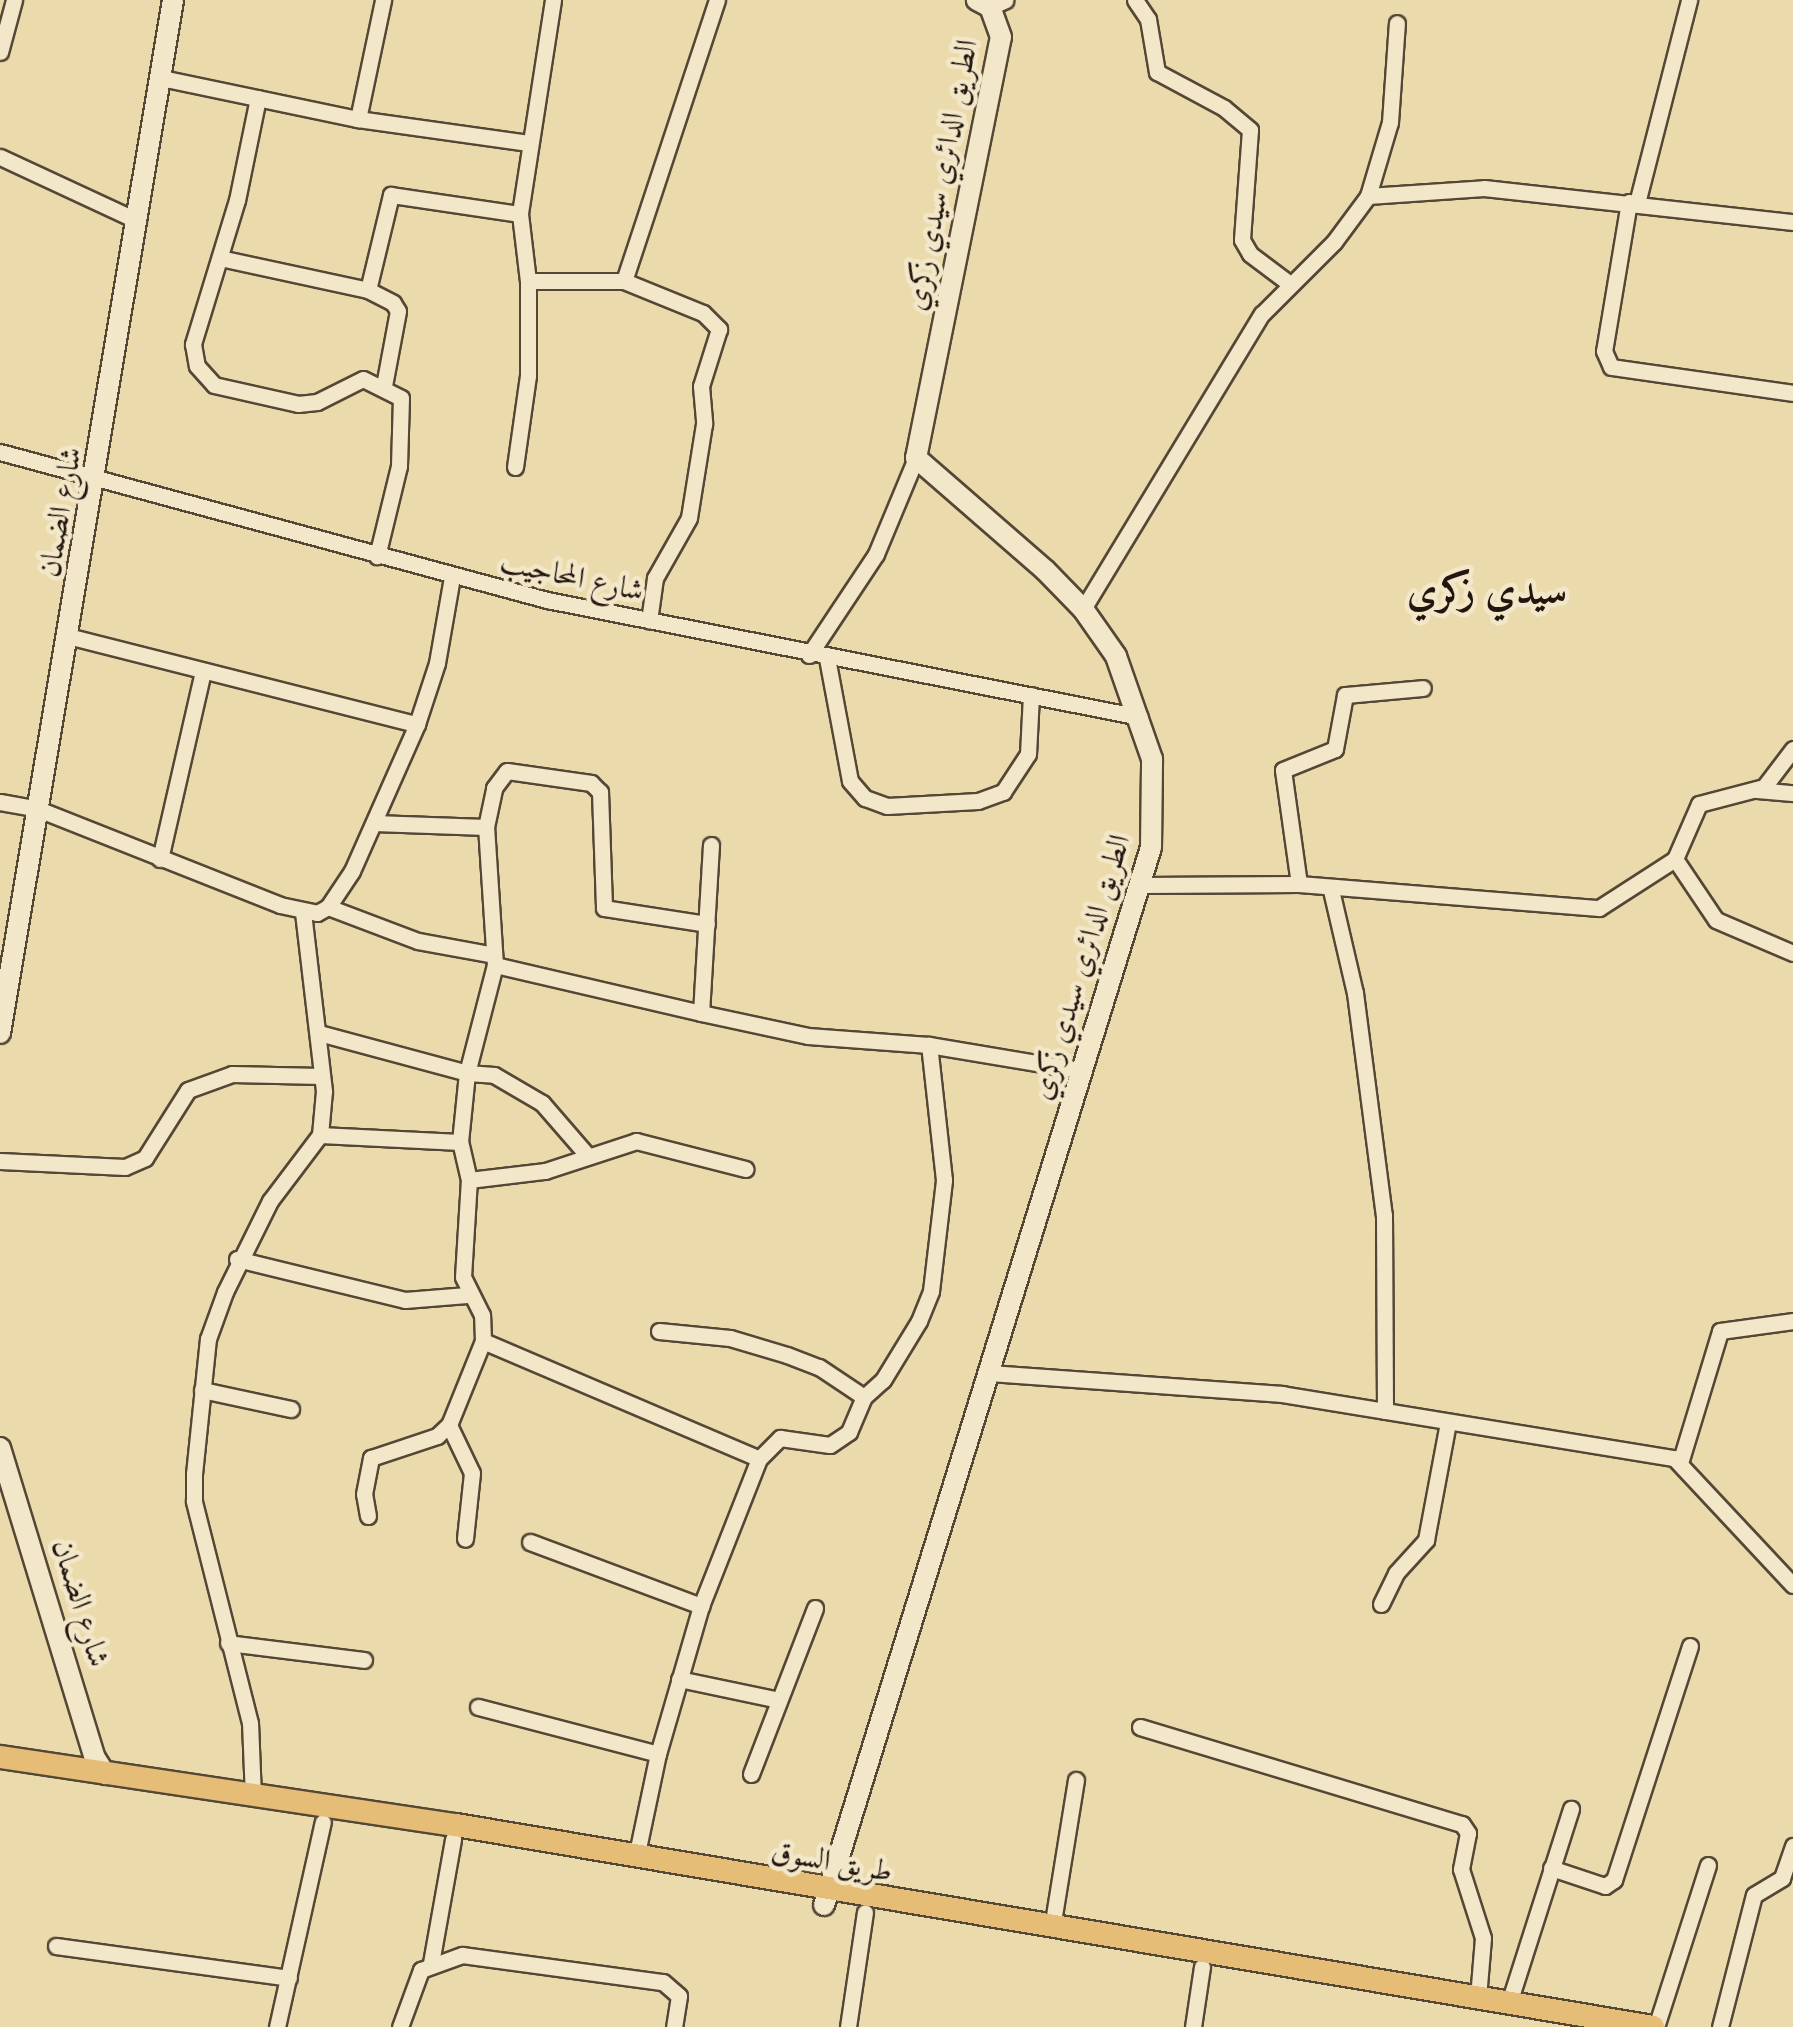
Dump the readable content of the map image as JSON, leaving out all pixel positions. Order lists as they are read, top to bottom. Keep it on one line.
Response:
{"streets":{"main road":["طريق السوق"],"street":["الطريق الدائري سيدي زكري","شارع الضمان","شارع المحاجيب"]},"crossings":[["الطريق الدائري سيدي زكري","شارع المحاجيب"],["الطريق الدائري سيدي زكري","طريق السوق"],["شارع الضمان","شارع المحاجيب"],["شارع الضمان","طريق السوق"]],"districts":["سيدي زكري"]}
